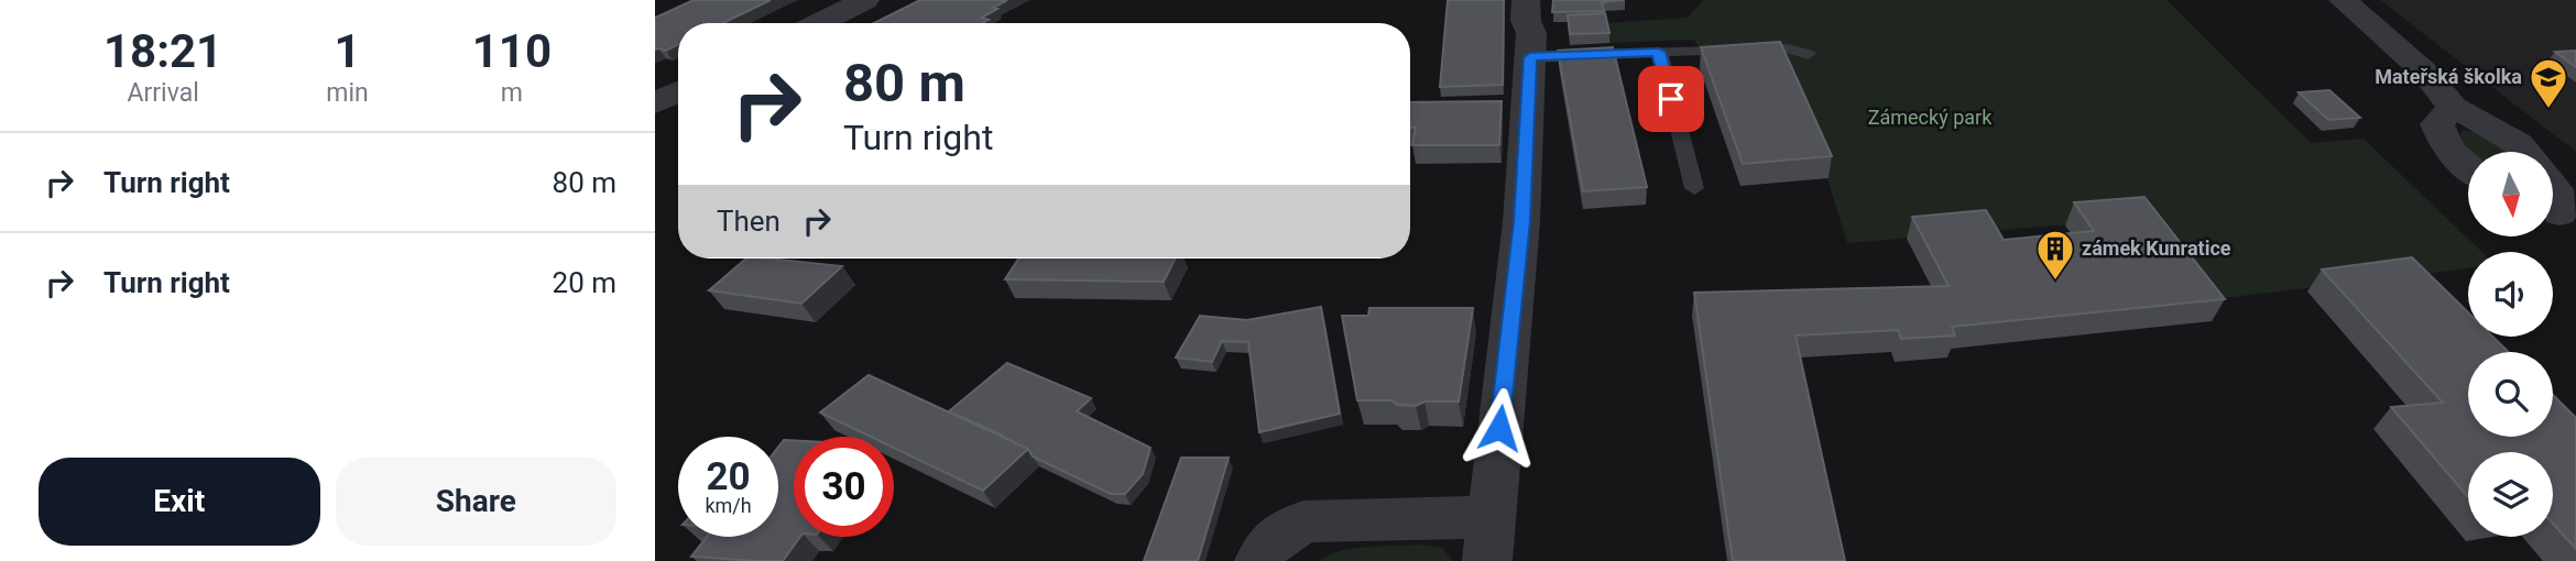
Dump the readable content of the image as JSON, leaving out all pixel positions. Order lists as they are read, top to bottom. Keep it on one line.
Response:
{"parks":["Zámecký park"],"places":{"school or university":["Mateřská školka"],"building":["zámek Kunratice"]},"north":"bottom","page":{"eta":["18:21","Arrival","1","min","110","m"],"turn":["80 m","Turn right"],"list":[{"name":"Turn right","value":"80 m"},{"name":"Turn right","value":"20 m"}],"then":"Then","speed":"20 km/h","limit":"30","buttons":["Exit","Share"]}}
